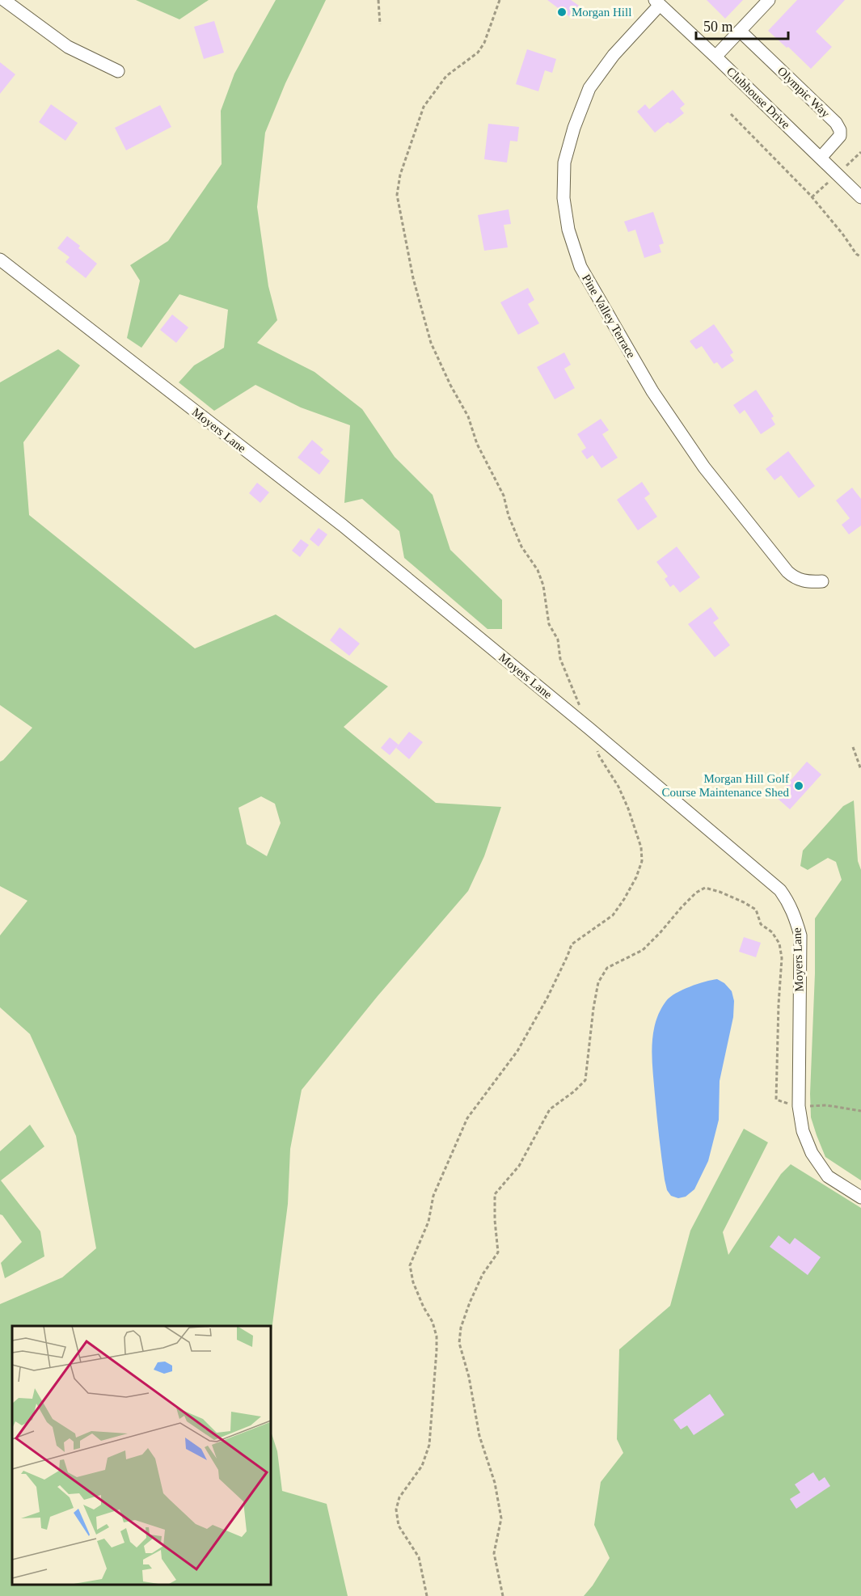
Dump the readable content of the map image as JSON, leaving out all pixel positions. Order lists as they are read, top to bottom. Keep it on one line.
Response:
{"streets":{"street":["Olympic Way","Clubhouse Drive","Pine Valley Terrace","Moyers Lane"]},"crossings":[["Olympic Way","Clubhouse Drive"],["Clubhouse Drive","Pine Valley Terrace"]],"places":["Morgan Hill","Morgan Hill Golf Course Maintenance Shed"],"scale_bar":"50 m"}
